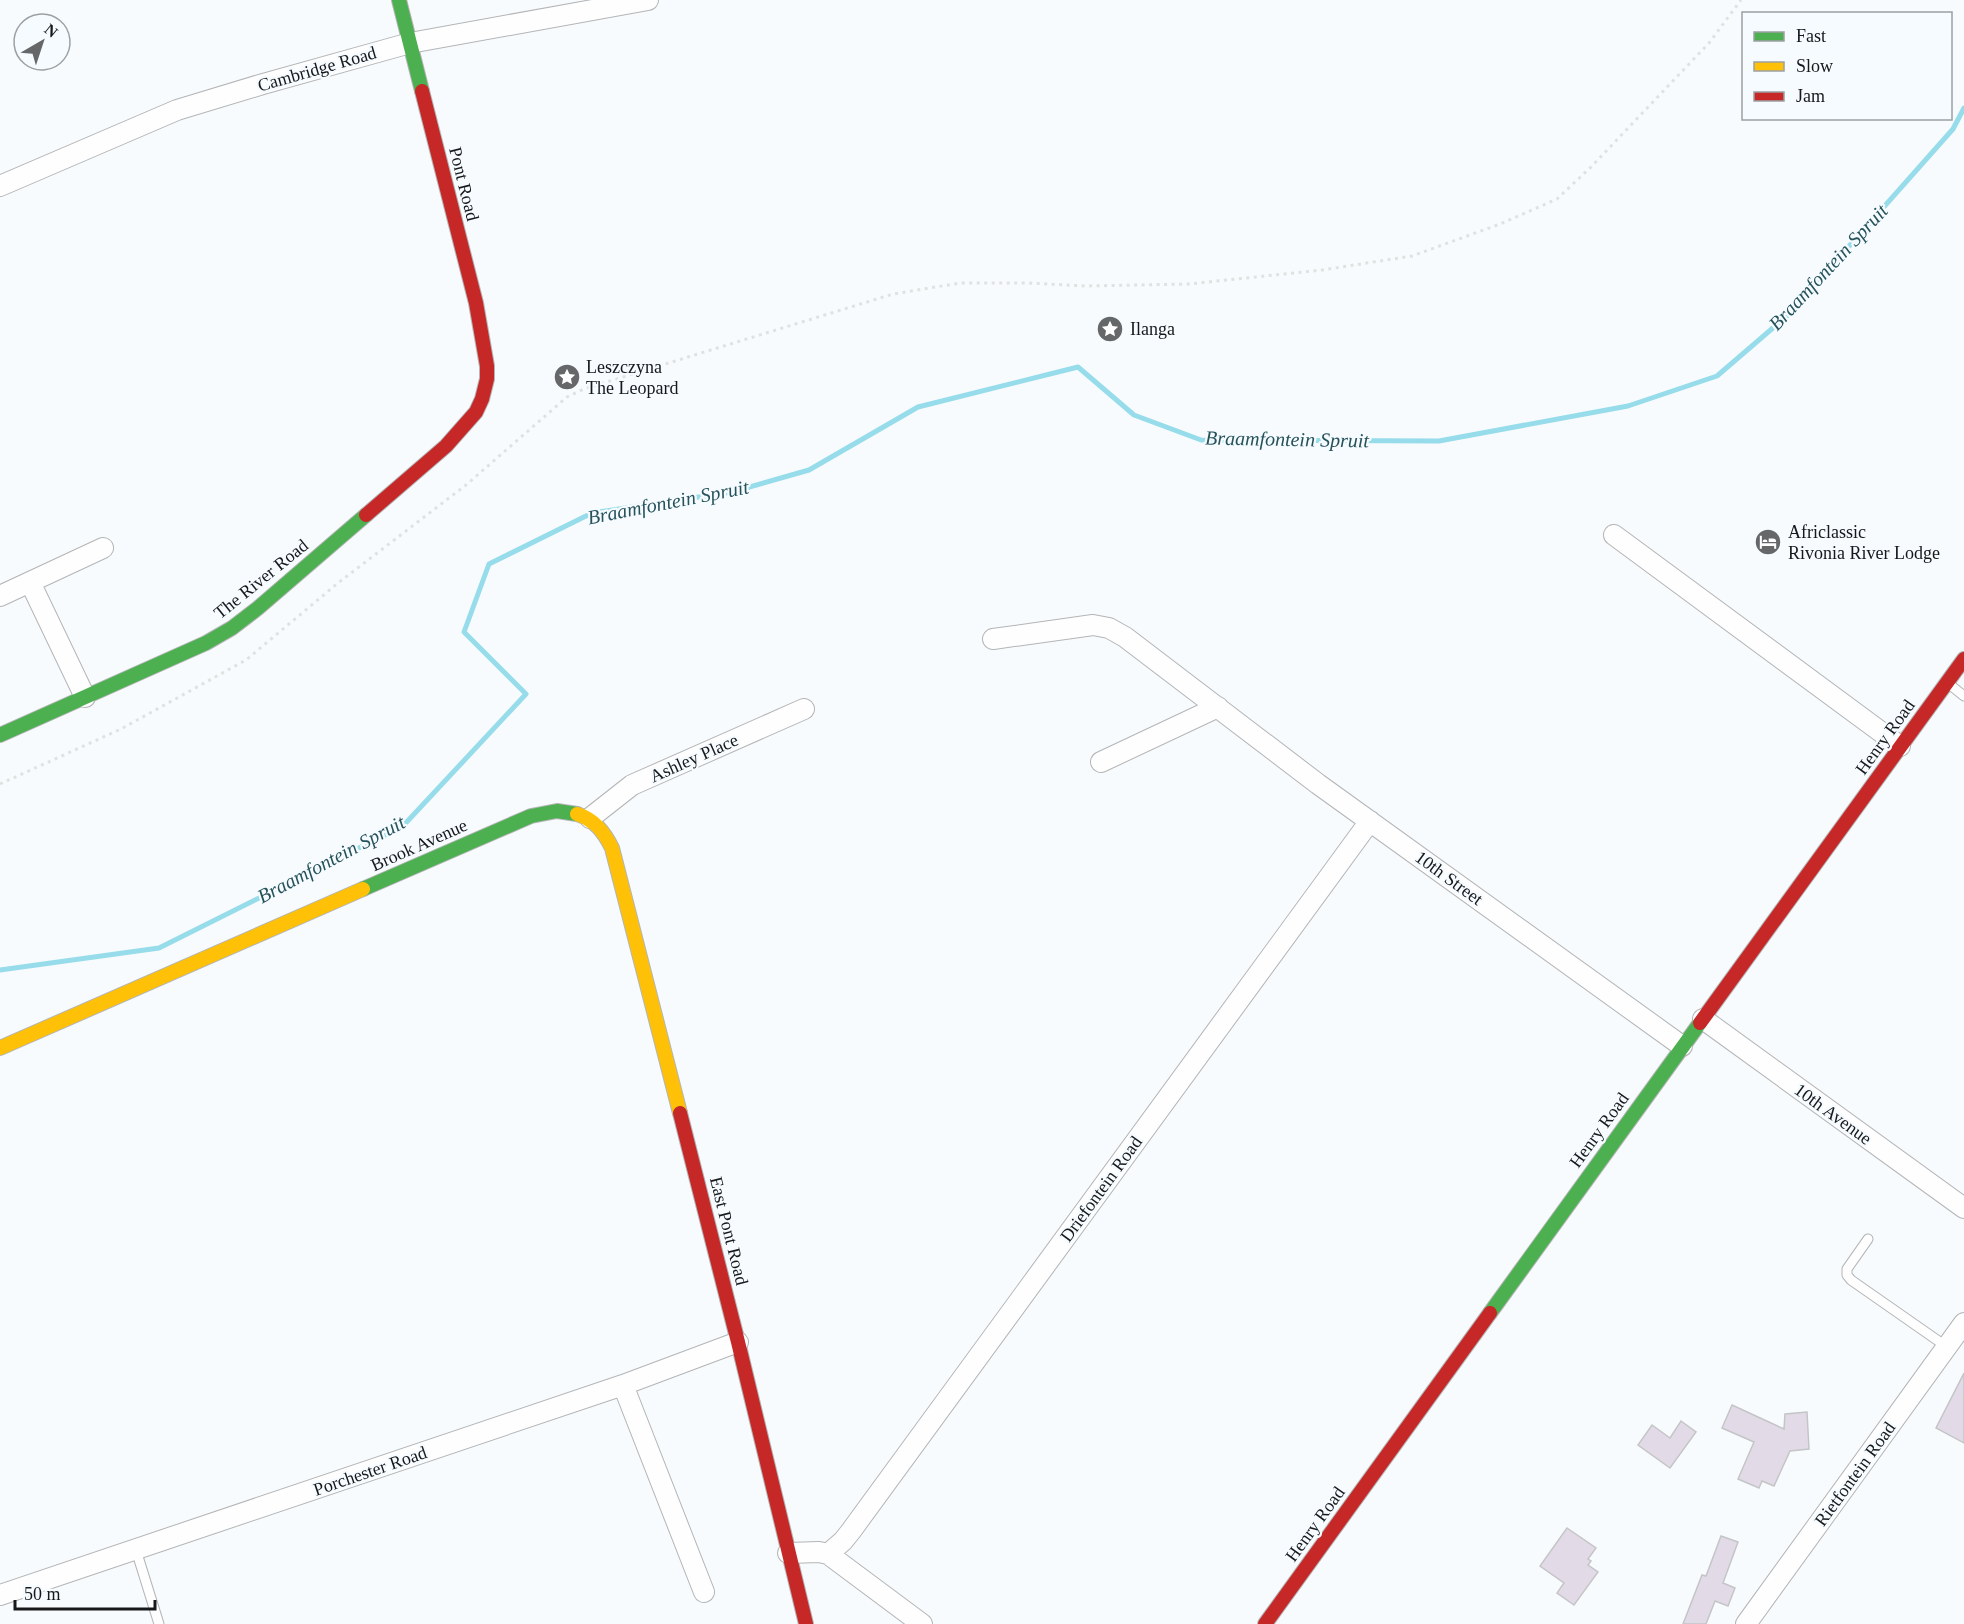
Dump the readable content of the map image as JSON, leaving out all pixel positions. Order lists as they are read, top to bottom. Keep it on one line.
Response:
{"streets":{"street":["Cambridge Road","Pont Road","The River Road","Henry Road","Ashley Place","Brook Avenue","10th Street","10th Avenue","Driefontein Road","East Pont Road","Porchester Road","Rietfontein Road"]},"crossings":[["Cambridge Road","Pont Road"],["Pont Road","The River Road"],["Henry Road","10th Street"],["Henry Road","10th Avenue"],["Ashley Place","Brook Avenue"],["Ashley Place","East Pont Road"],["Brook Avenue","East Pont Road"],["10th Street","Driefontein Road"],["East Pont Road","Porchester Road"]],"water":["Braamfontein Spruit"],"places":{"place":["Ilanga","Leszczyna The Leopard"],"hotel":["Africlassic Rivonia River Lodge"]},"legend":["Fast","Slow","Jam"],"scale_bar":"50 m","north":"top right"}
